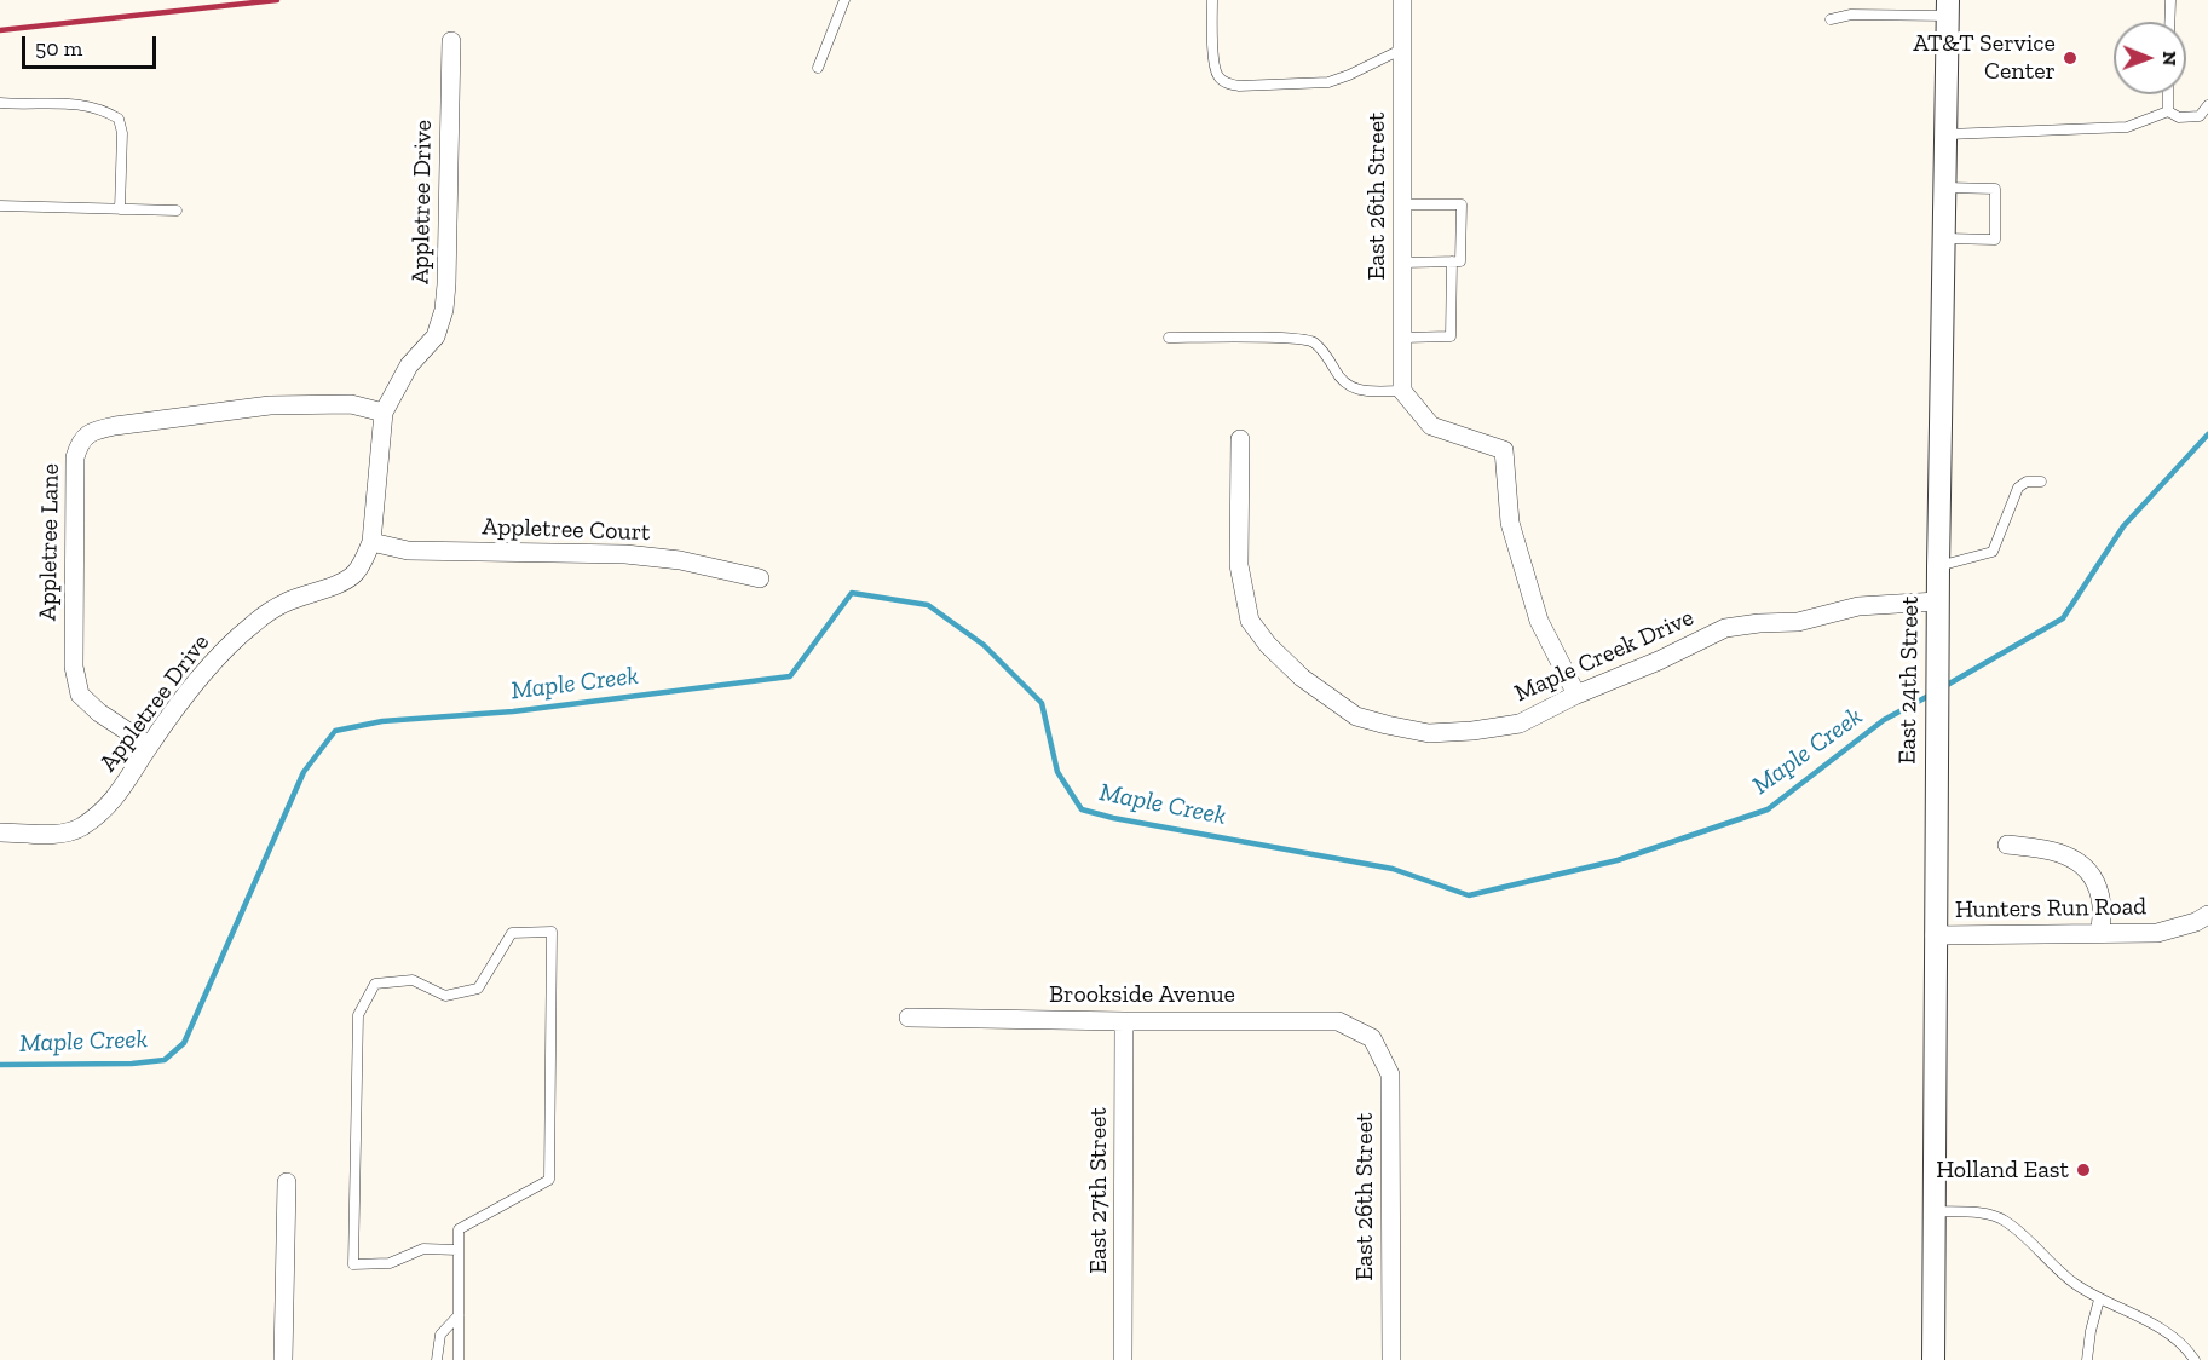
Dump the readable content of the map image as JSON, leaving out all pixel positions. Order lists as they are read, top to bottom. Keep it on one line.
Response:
{"streets":{"street":["East 26th Street","Appletree Drive","Appletree Court","Appletree Lane","Maple Creek Drive","East 24th Street","Hunters Run Road","Brookside Avenue","East 27th Street"]},"crossings":[["East 26th Street","Brookside Avenue"],["Appletree Drive","Appletree Court"],["Appletree Drive","Appletree Lane"],["Maple Creek Drive","East 24th Street"],["East 24th Street","Hunters Run Road"],["Brookside Avenue","East 27th Street"]],"water":["Maple Creek"],"places":["AT&T Service Center","Holland East"],"scale_bar":"50 m","north":"right"}
